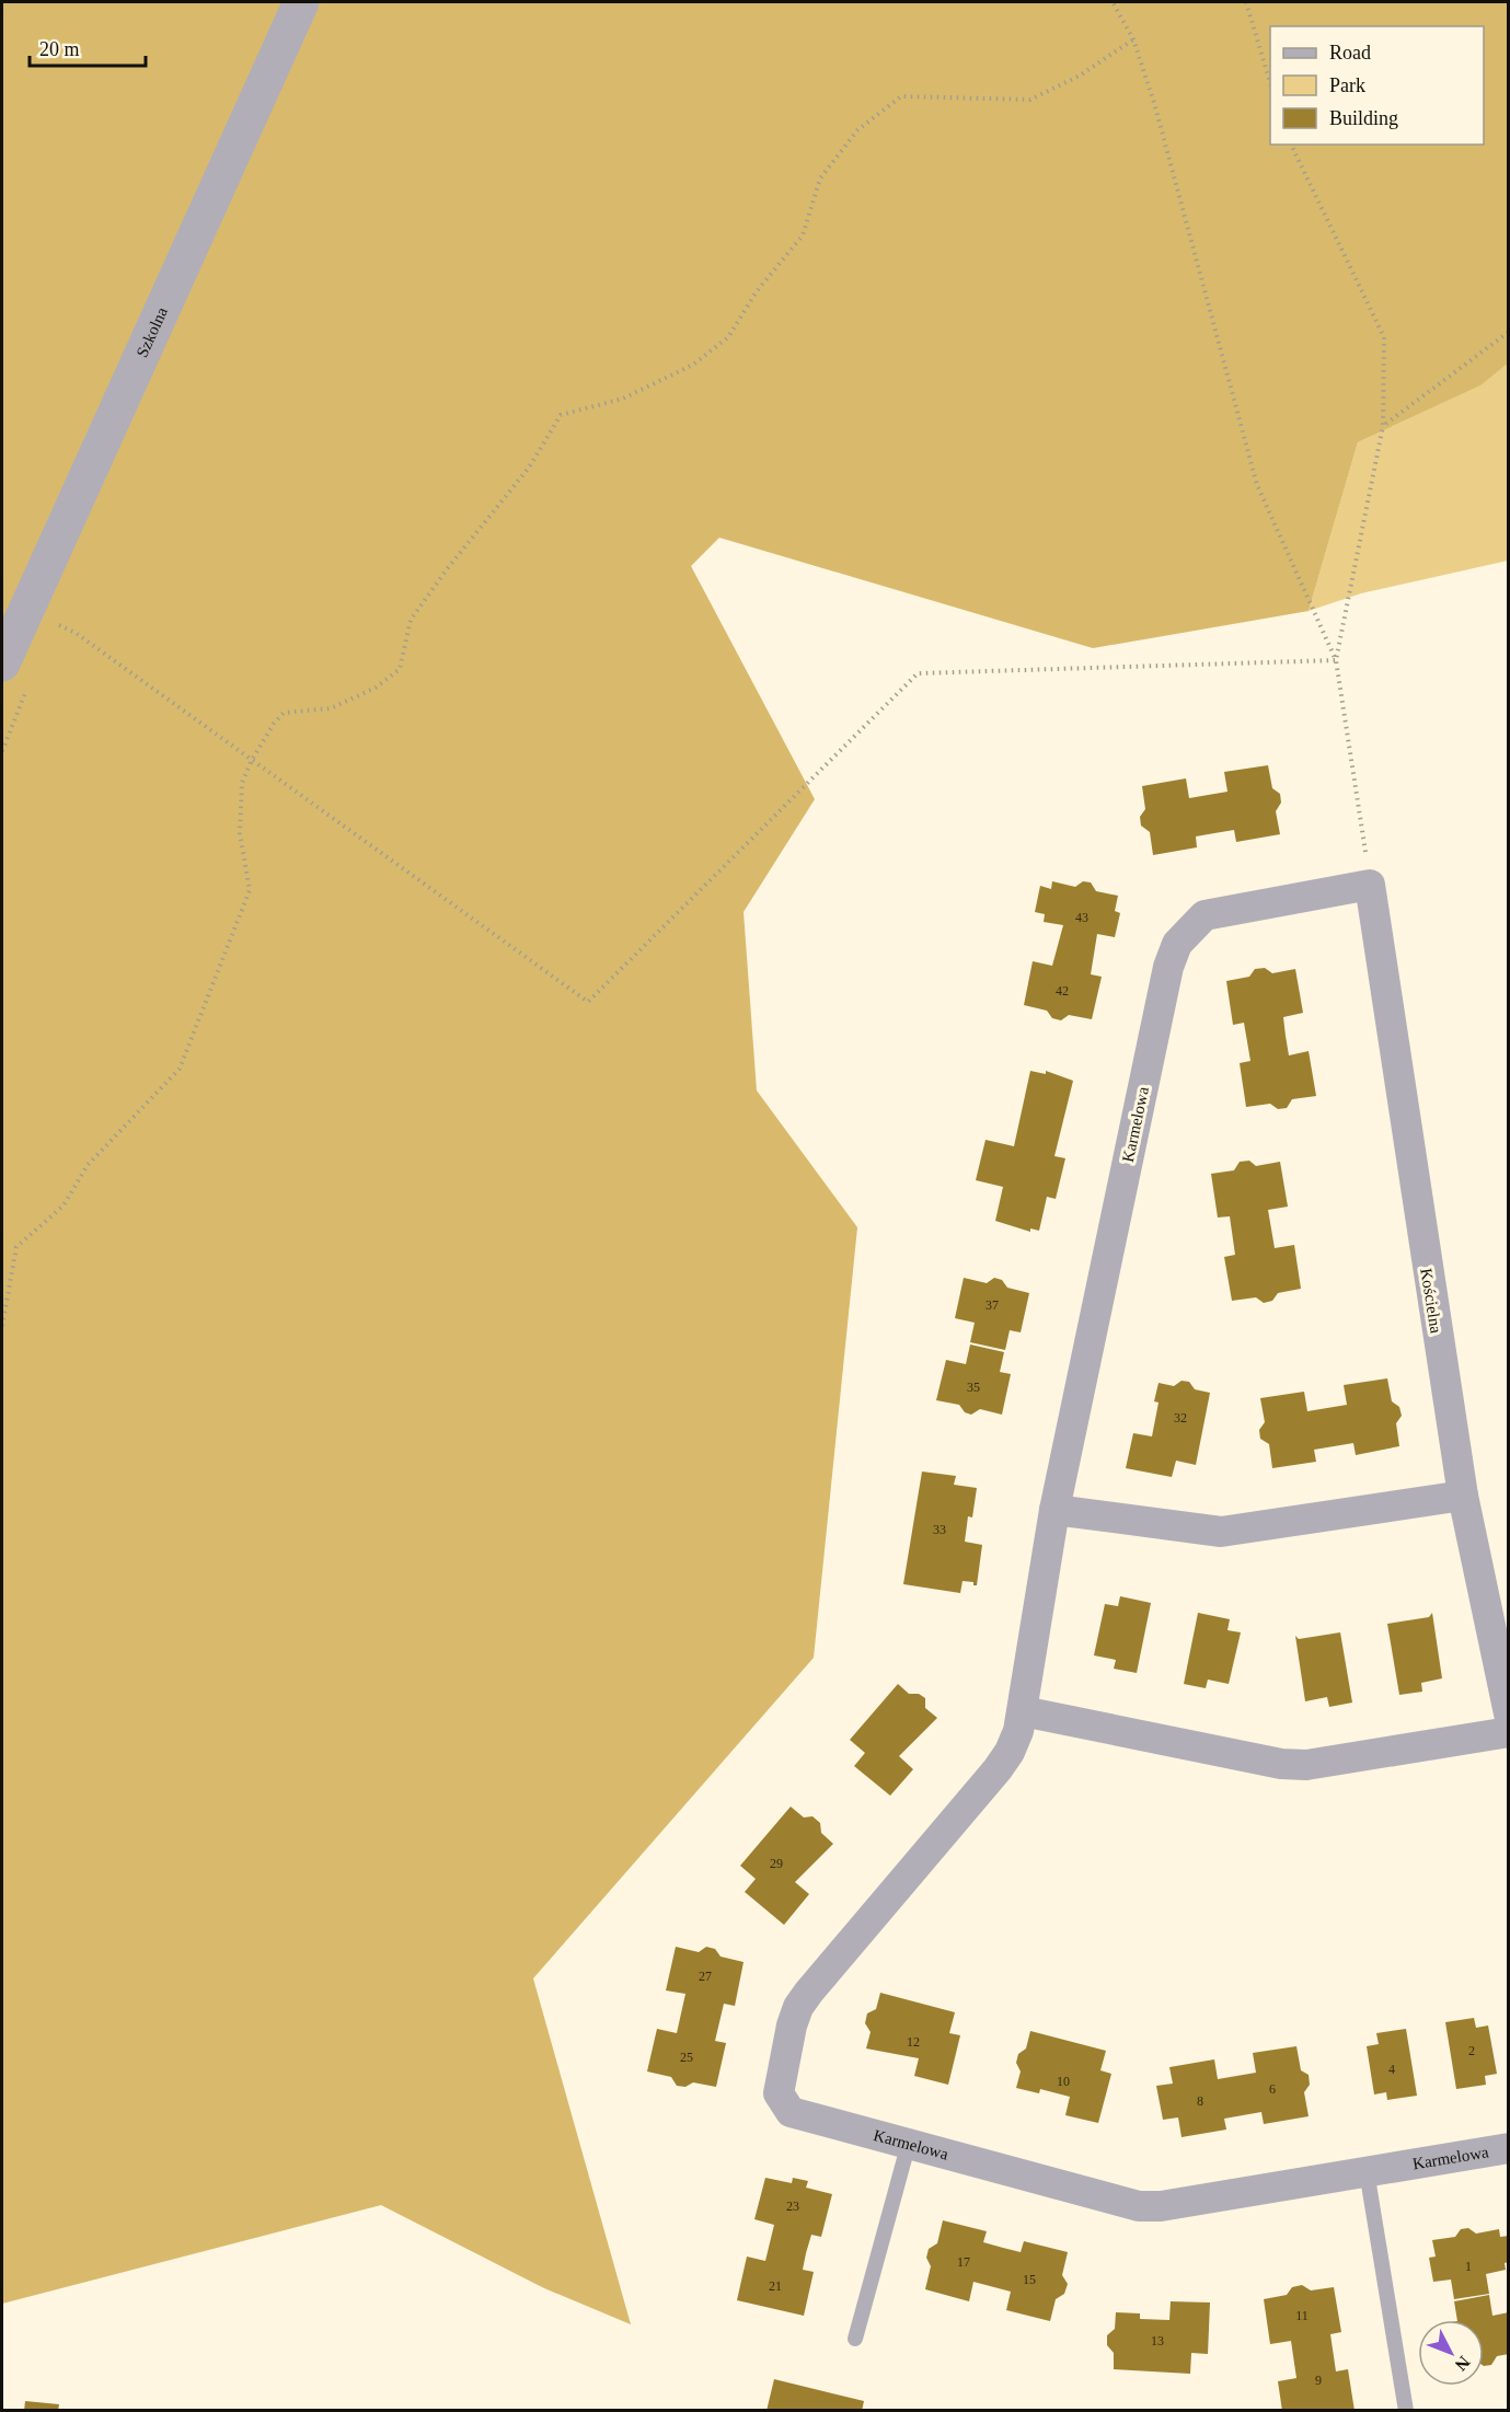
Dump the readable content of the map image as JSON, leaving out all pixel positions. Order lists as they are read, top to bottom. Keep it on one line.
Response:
{"streets":{"street":["Szkolna","Karmelowa","Kościelna"]},"crossings":[["Karmelowa","Kościelna"]],"house_numbers":["43","42","37","35","32","33","29","27","12","2","25","4","10","6","8","23","17","1","15","21","11","13","9"],"legend":["Road","Park","Building"],"scale_bar":"20 m","north":"bottom right"}
